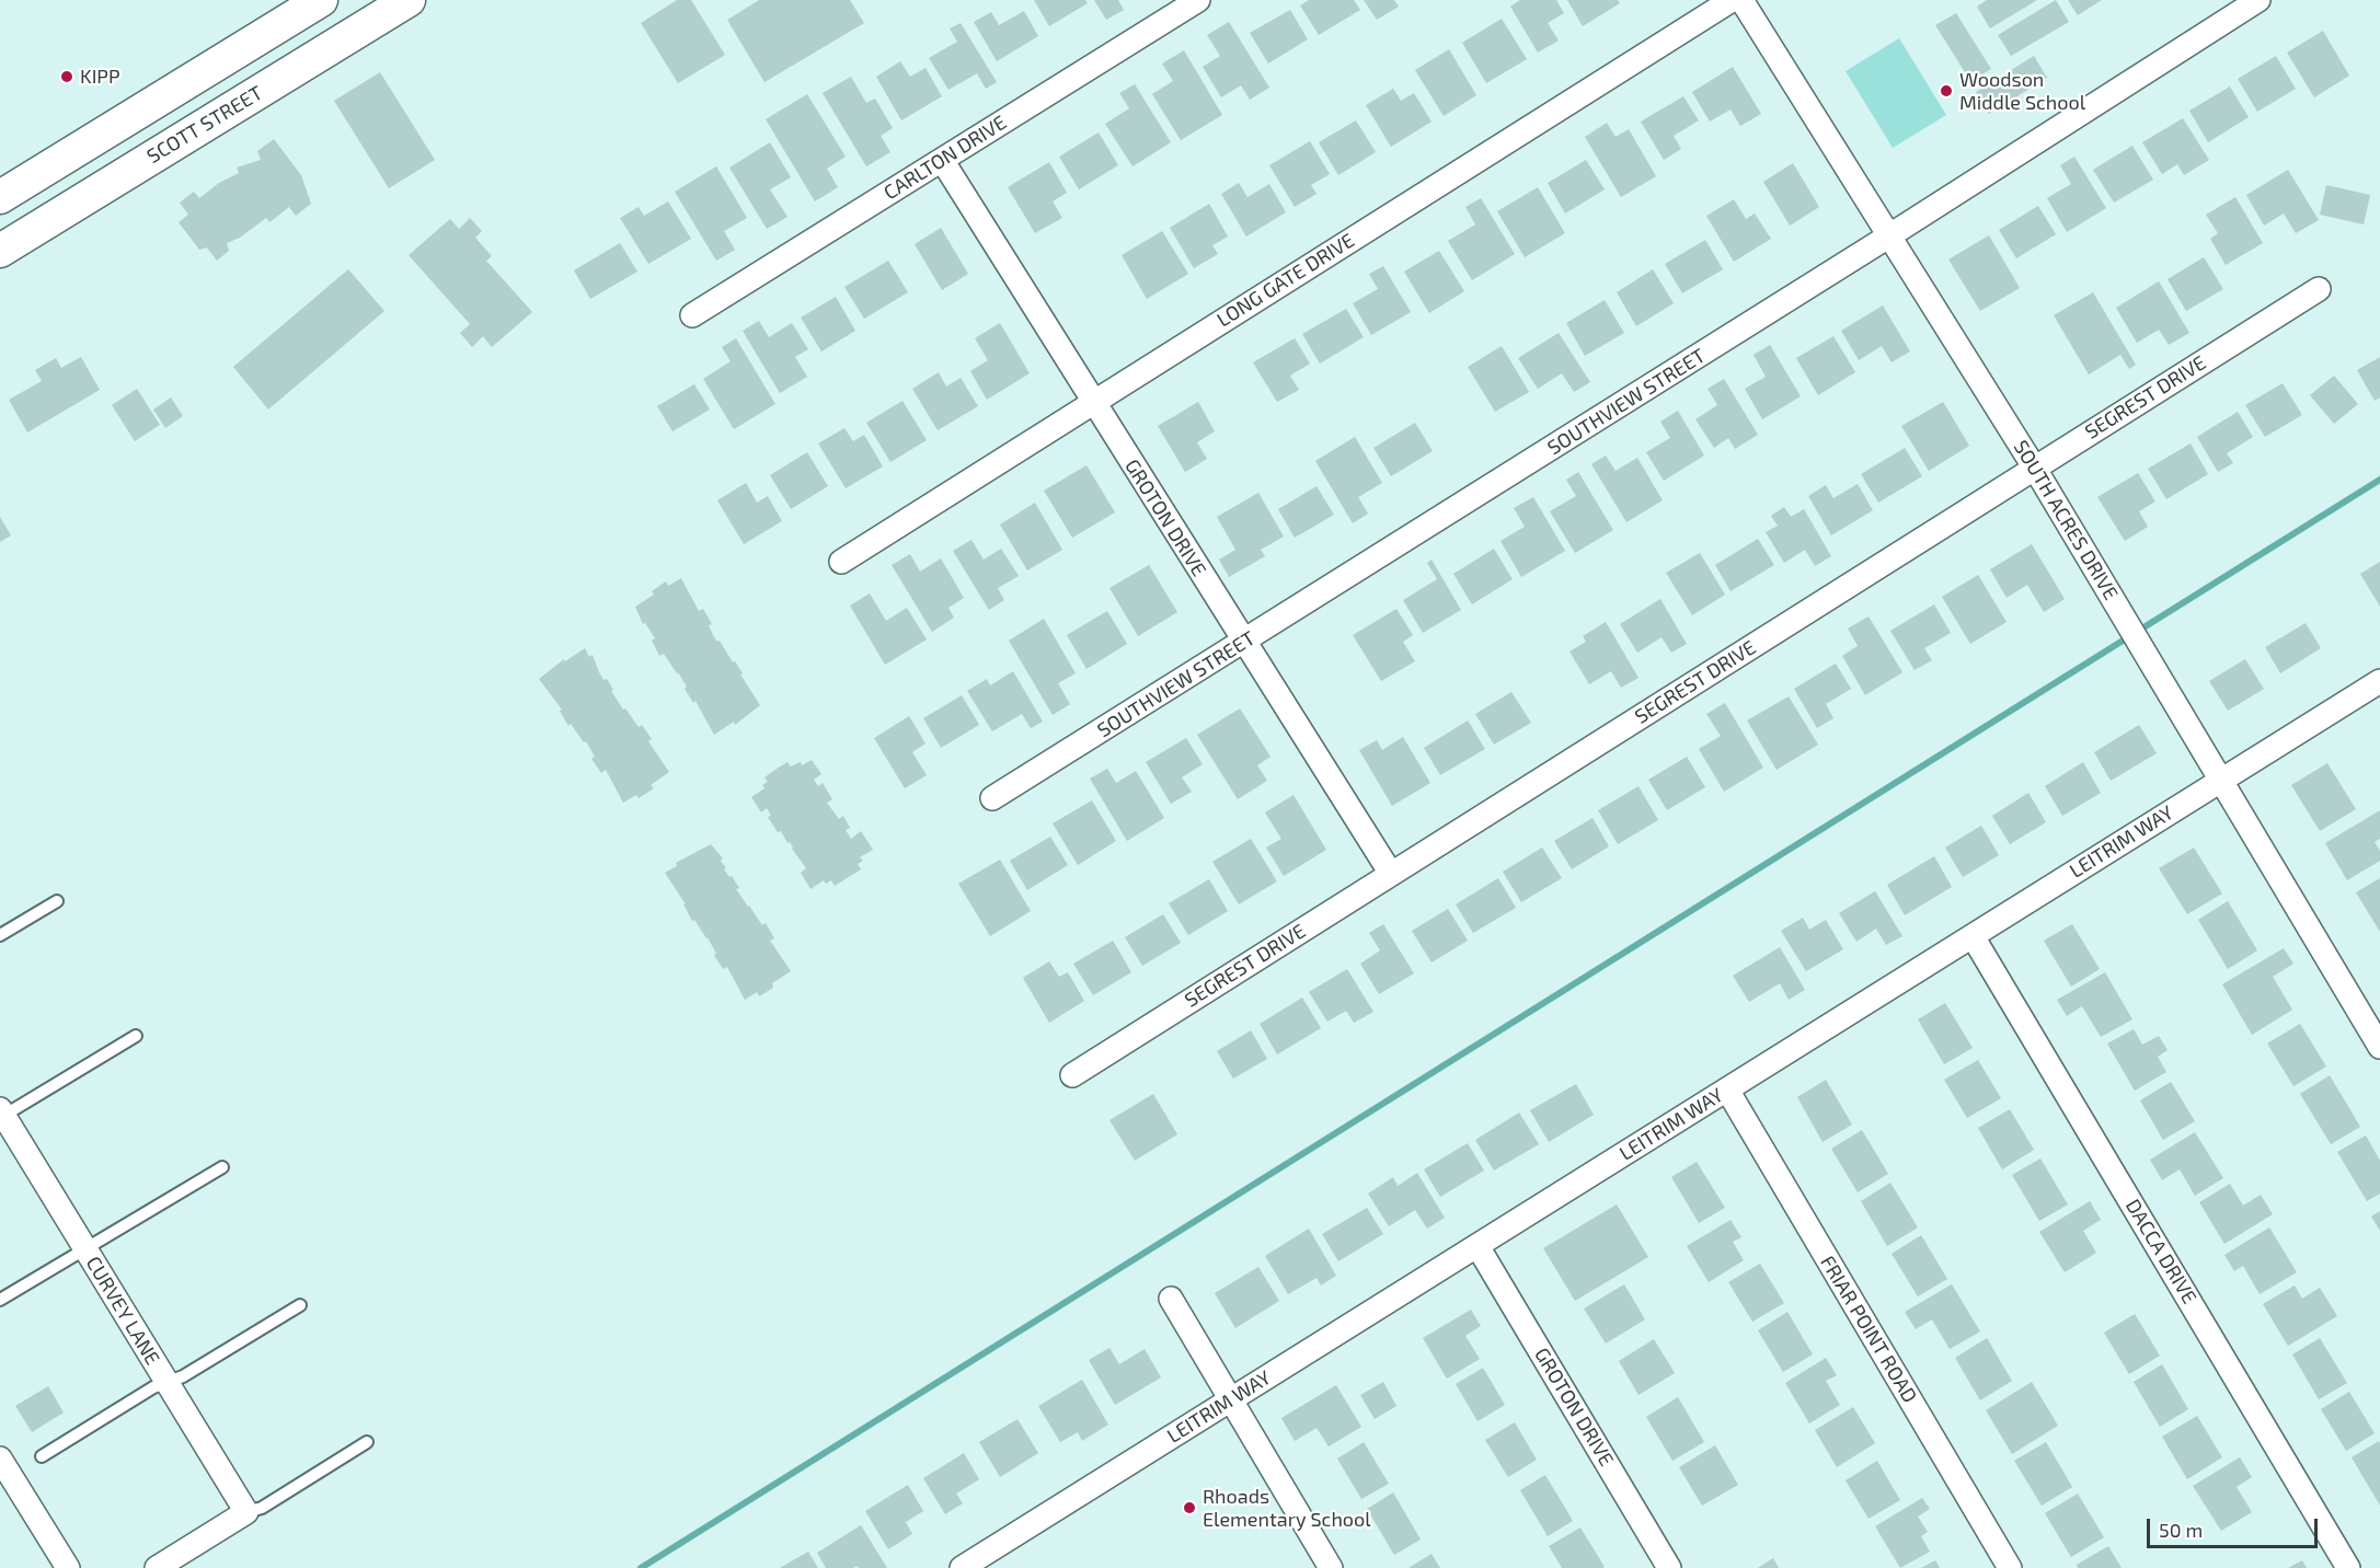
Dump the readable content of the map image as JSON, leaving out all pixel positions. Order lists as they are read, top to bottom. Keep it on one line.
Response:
{"streets":{"main road":["SCOTT STREET"],"street":["CARLTON DRIVE","LONG GATE DRIVE","SEGREST DRIVE","SOUTHVIEW STREET","GROTON DRIVE","SOUTH ACRES DRIVE","LEITRIM WAY","DACCA DRIVE","CURVEY LANE","FRIAR POINT ROAD"]},"crossings":[["CARLTON DRIVE","GROTON DRIVE"],["LONG GATE DRIVE","GROTON DRIVE"],["SEGREST DRIVE","GROTON DRIVE"],["SEGREST DRIVE","SOUTH ACRES DRIVE"],["SOUTHVIEW STREET","GROTON DRIVE"],["SOUTHVIEW STREET","SOUTH ACRES DRIVE"],["GROTON DRIVE","LEITRIM WAY"],["SOUTH ACRES DRIVE","LEITRIM WAY"],["LEITRIM WAY","DACCA DRIVE"],["LEITRIM WAY","FRIAR POINT ROAD"]],"places":["KIPP","Woodson Middle School","Rhoads Elementary School"],"scale_bar":"50 m"}
